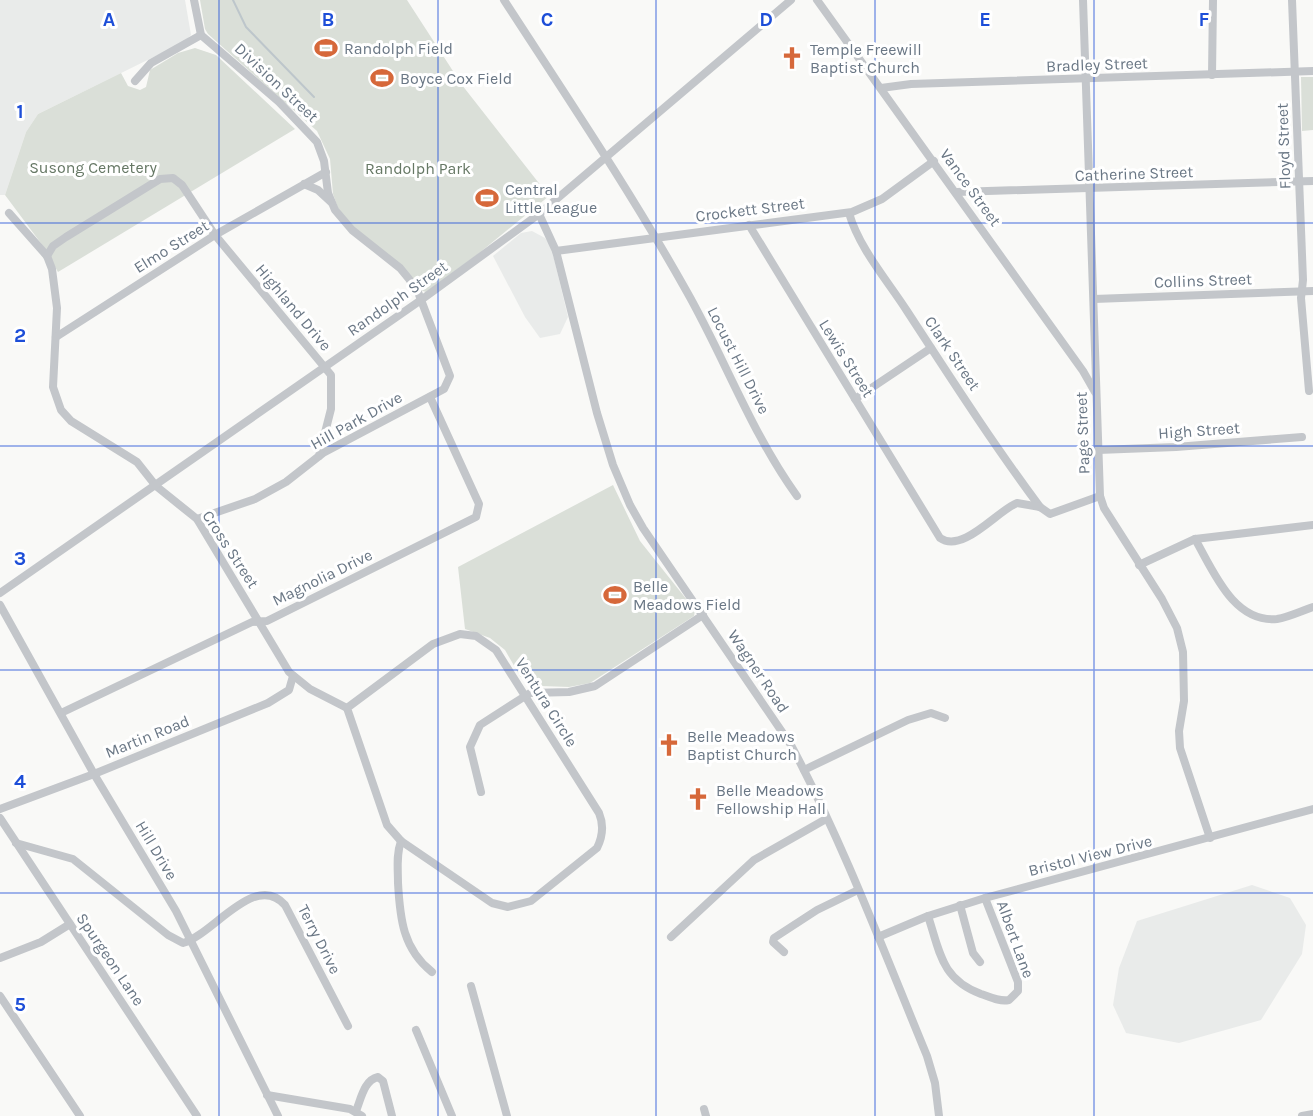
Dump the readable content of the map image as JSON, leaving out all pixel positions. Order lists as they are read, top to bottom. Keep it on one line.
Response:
{"streets":{"street":["Bradley Street","Division Street","Floyd Street","Catherine Street","Vance Street","Crockett Street","Elmo Street","Collins Street","Randolph Street","Highland Drive","Clark Street","Lewis Street","Locust Hill Drive","Hill Park Drive","High Street","Page Street","Cross Street","Magnolia Drive","Wagner Road","Ventura Circle","Martin Road","Hill Drive","Bristol View Drive","Terry Drive","Albert Lane","Spurgeon Lane"]},"crossings":[["Bradley Street","Floyd Street"],["Bradley Street","Vance Street"],["Bradley Street","Page Street"],["Division Street","Elmo Street"],["Division Street","Randolph Street"],["Division Street","Hill Park Drive"],["Floyd Street","Catherine Street"],["Floyd Street","Collins Street"],["Catherine Street","Vance Street"],["Catherine Street","Page Street"],["Vance Street","Crockett Street"],["Vance Street","Page Street"],["Crockett Street","Clark Street"],["Crockett Street","Lewis Street"],["Crockett Street","Locust Hill Drive"],["Crockett Street","Wagner Road"],["Elmo Street","Highland Drive"],["Elmo Street","Cross Street"],["Collins Street","Page Street"],["Randolph Street","Highland Drive"],["Randolph Street","Locust Hill Drive"],["Randolph Street","Hill Park Drive"],["Randolph Street","Cross Street"],["Randolph Street","Wagner Road"],["Highland Drive","Hill Park Drive"],["Highland Drive","Cross Street"],["Clark Street","Lewis Street"],["Hill Park Drive","Cross Street"],["Hill Park Drive","Magnolia Drive"],["High Street","Page Street"],["Page Street","Bristol View Drive"],["Cross Street","Magnolia Drive"],["Cross Street","Ventura Circle"],["Cross Street","Martin Road"],["Magnolia Drive","Hill Drive"],["Wagner Road","Bristol View Drive"],["Martin Road","Hill Drive"],["Hill Drive","Terry Drive"],["Bristol View Drive","Albert Lane"]],"parks":["Susong Cemetery","Randolph Park"],"places":{"sports":["Randolph Field","Boyce Cox Field","Central Little League","Belle Meadows Field"],"church":["Temple Freewill Baptist Church","Belle Meadows Baptist Church","Belle Meadows Fellowship Hall"]},"grid":{"columns":["A","B","C","D","E","F"],"rows":["1","2","3","4","5"]}}
